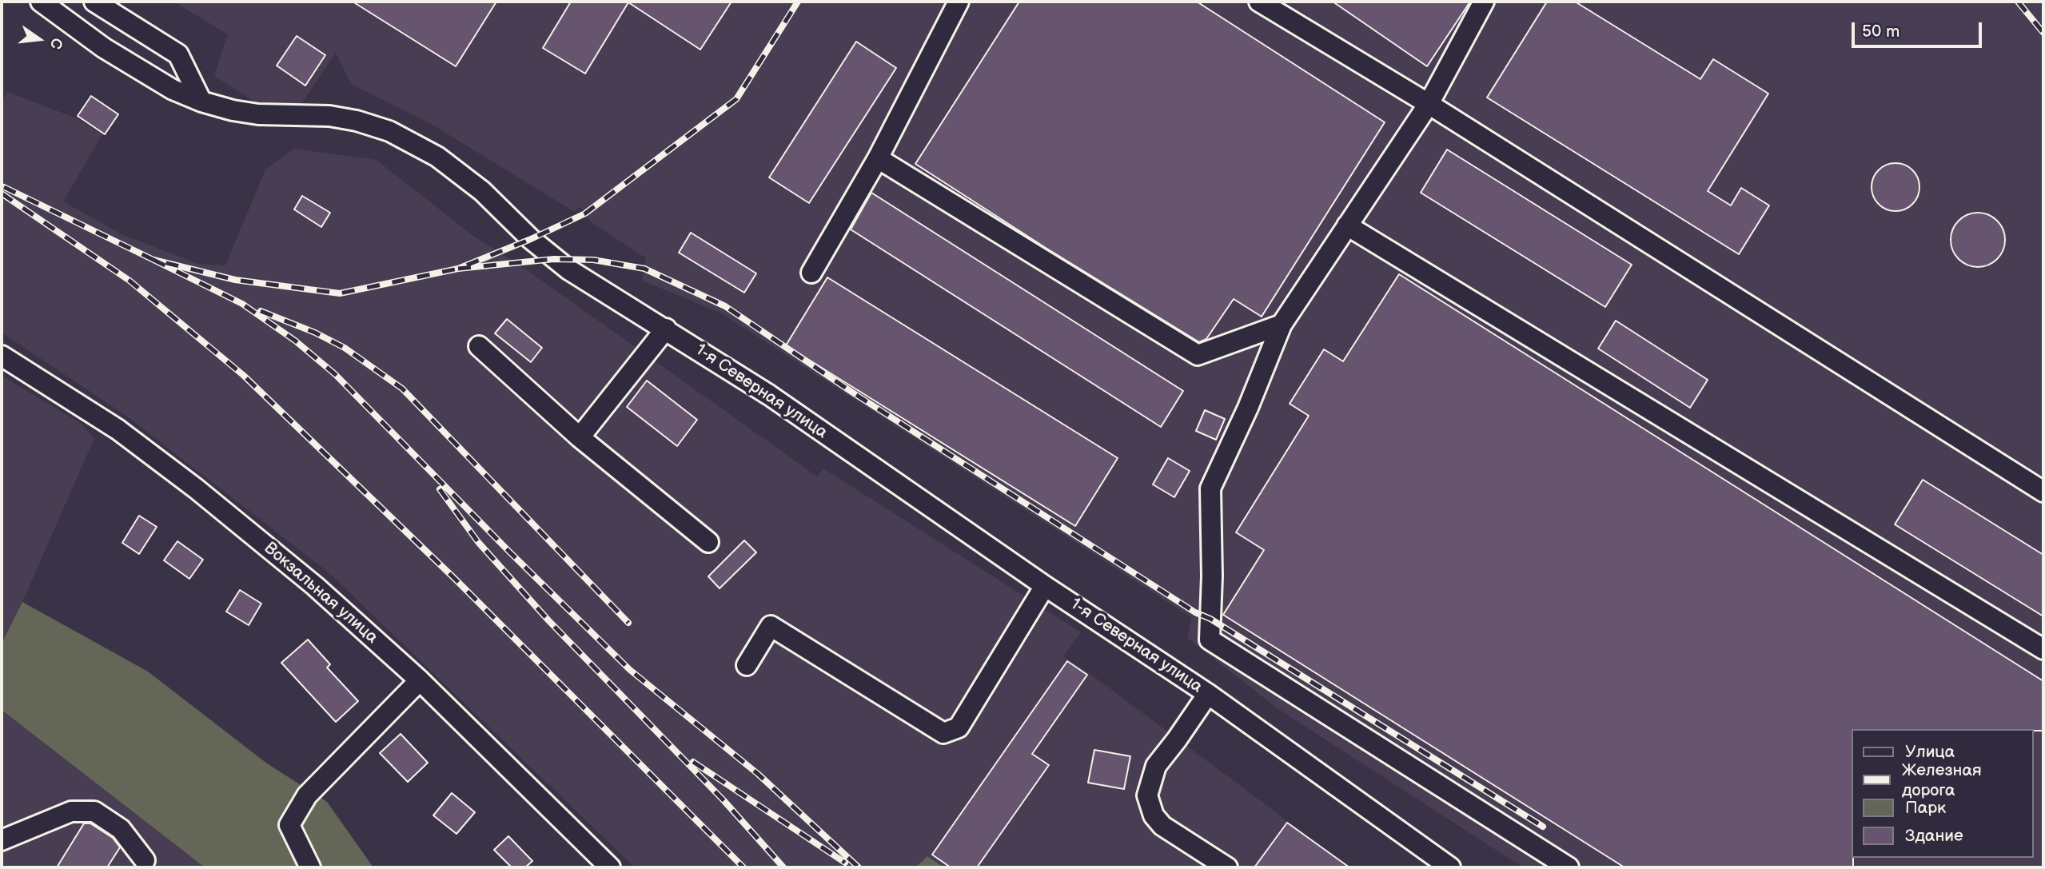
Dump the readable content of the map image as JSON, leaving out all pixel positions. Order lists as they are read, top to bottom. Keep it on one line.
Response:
{"streets":{"street":["1-я Северная улица","Вокзальная улица"]},"legend":["Улица","Железная дорога","Парк","Здание"],"scale_bar":"50 m","north":"right"}
